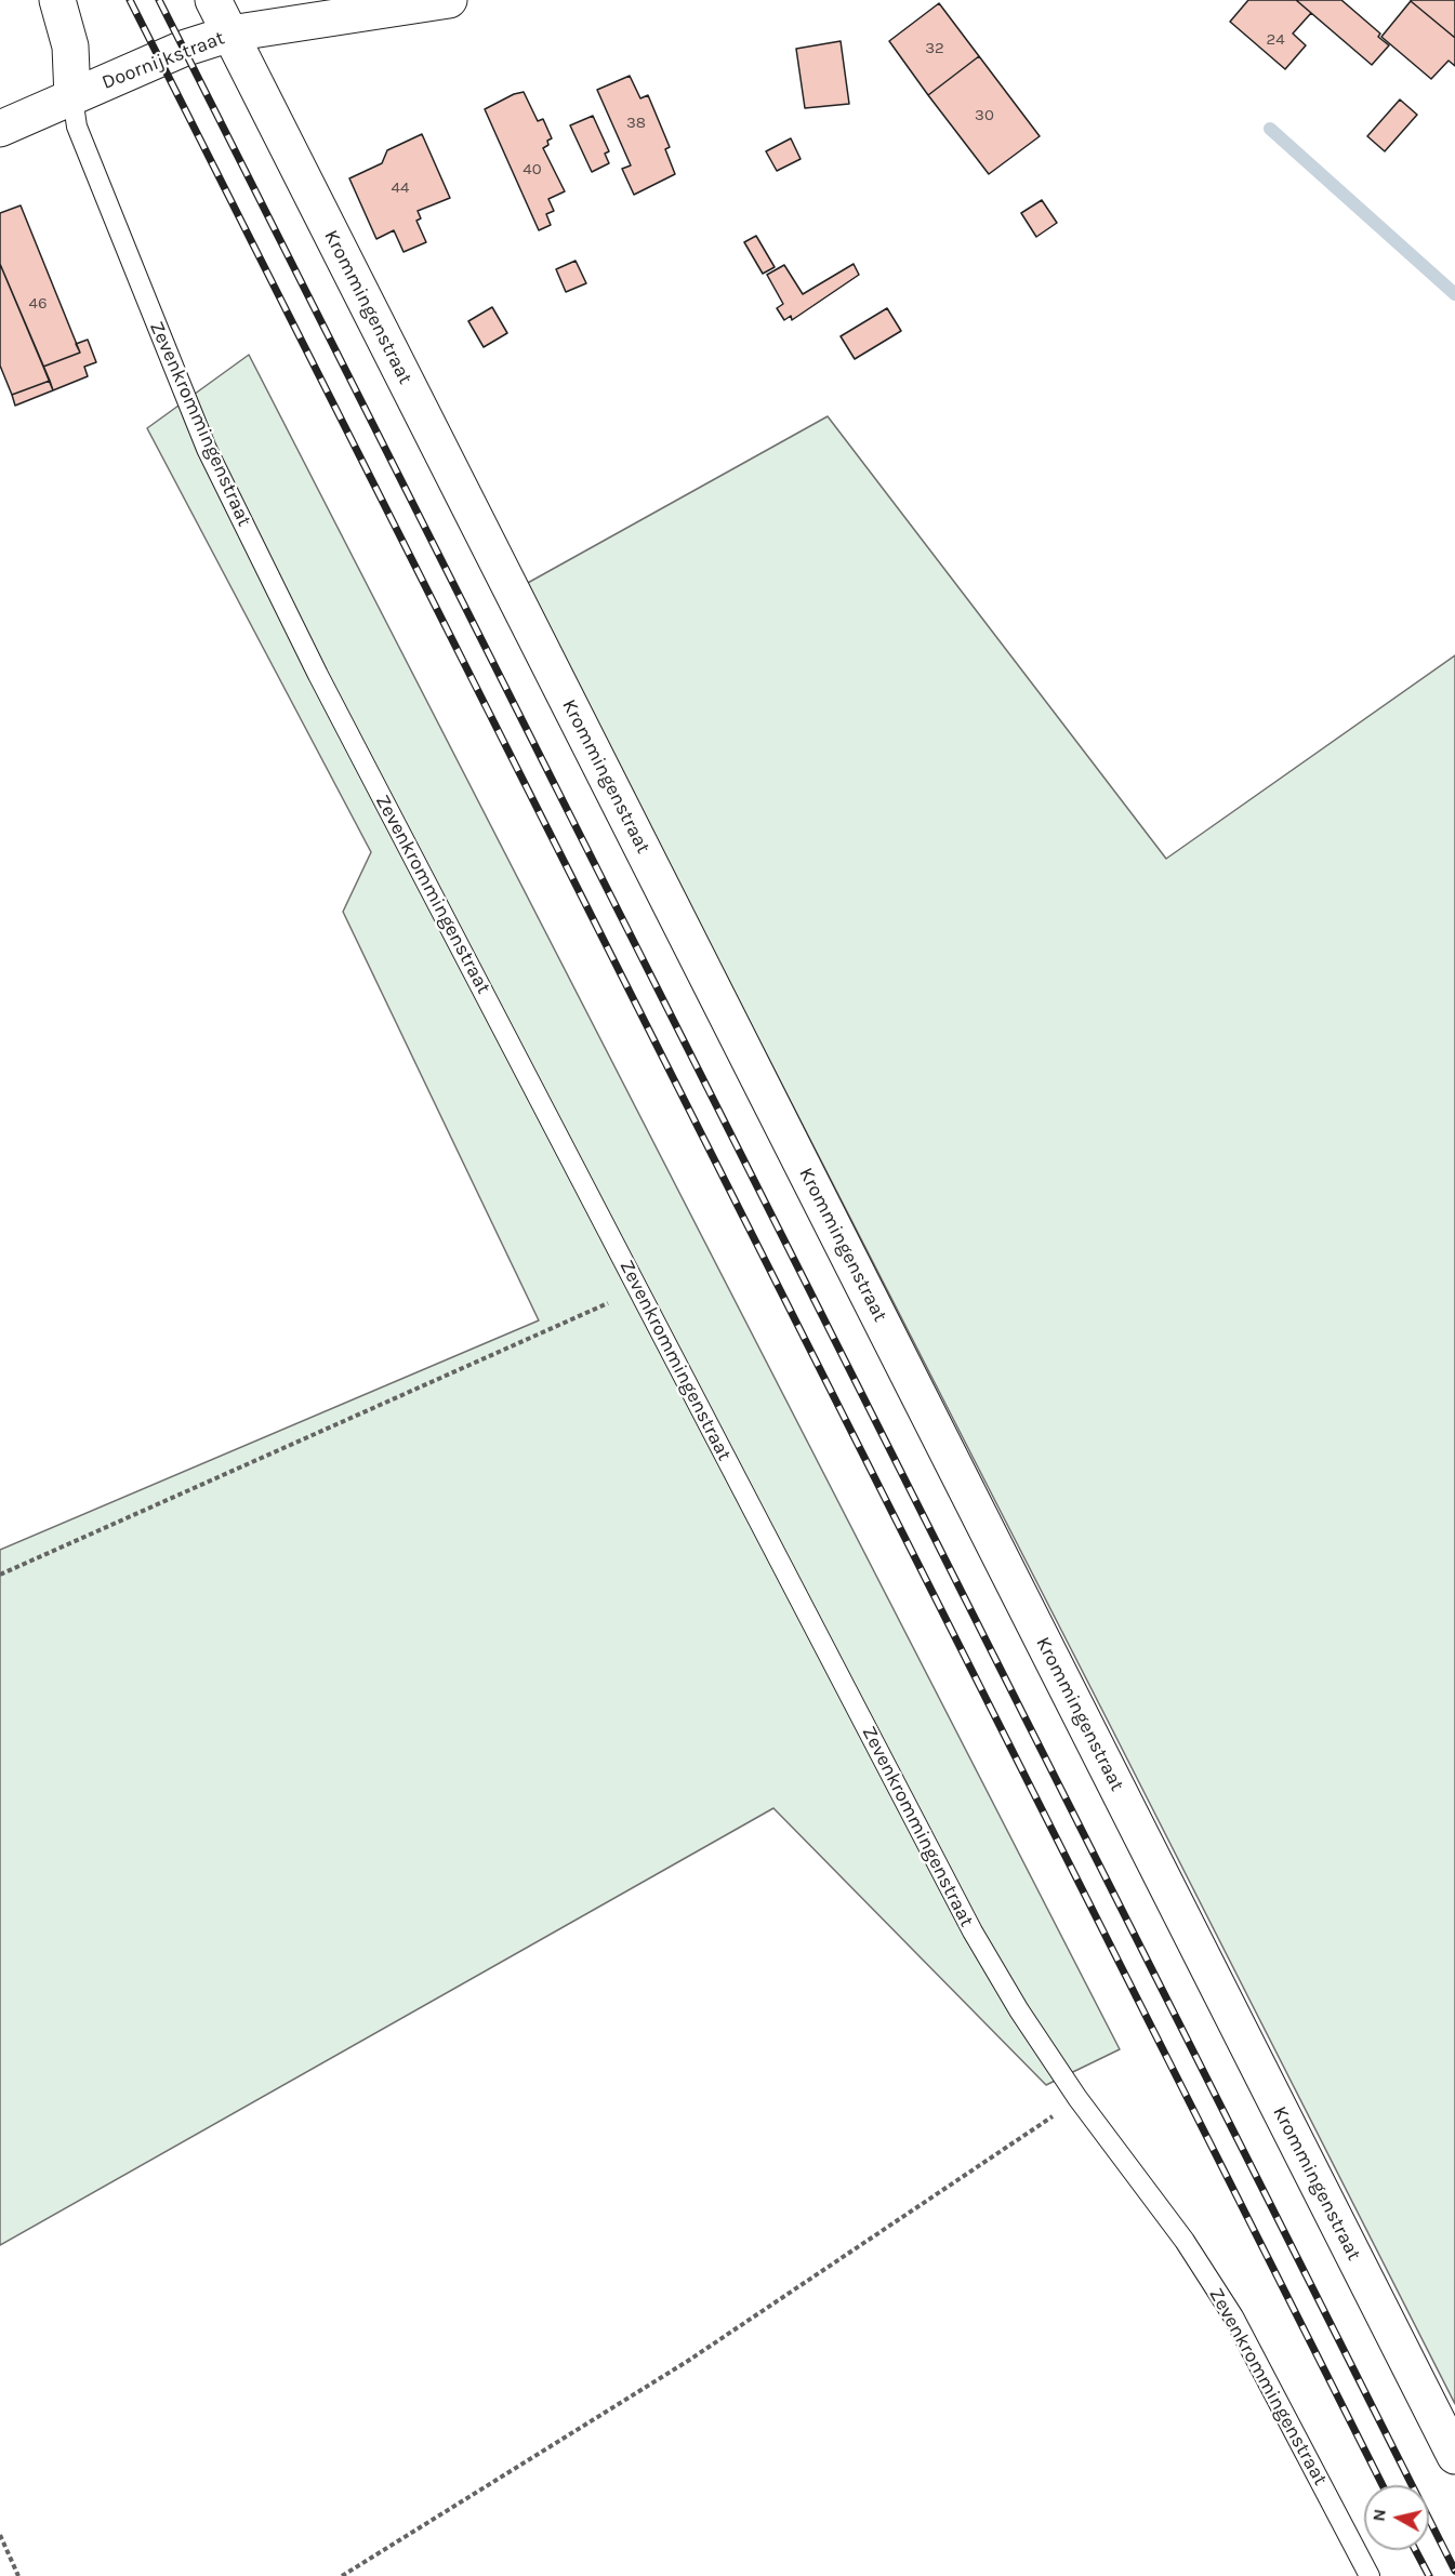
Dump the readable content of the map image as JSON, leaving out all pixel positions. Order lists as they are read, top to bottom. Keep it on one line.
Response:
{"streets":{"street":["Doornijkstraat","Krommingenstraat"],"lane":["Zevenkrommingenstraat"]},"crossings":[["Doornijkstraat","Krommingenstraat"],["Doornijkstraat","Zevenkrommingenstraat"]],"house_numbers":["24","32","30","38","40","44","46"],"north":"left"}
